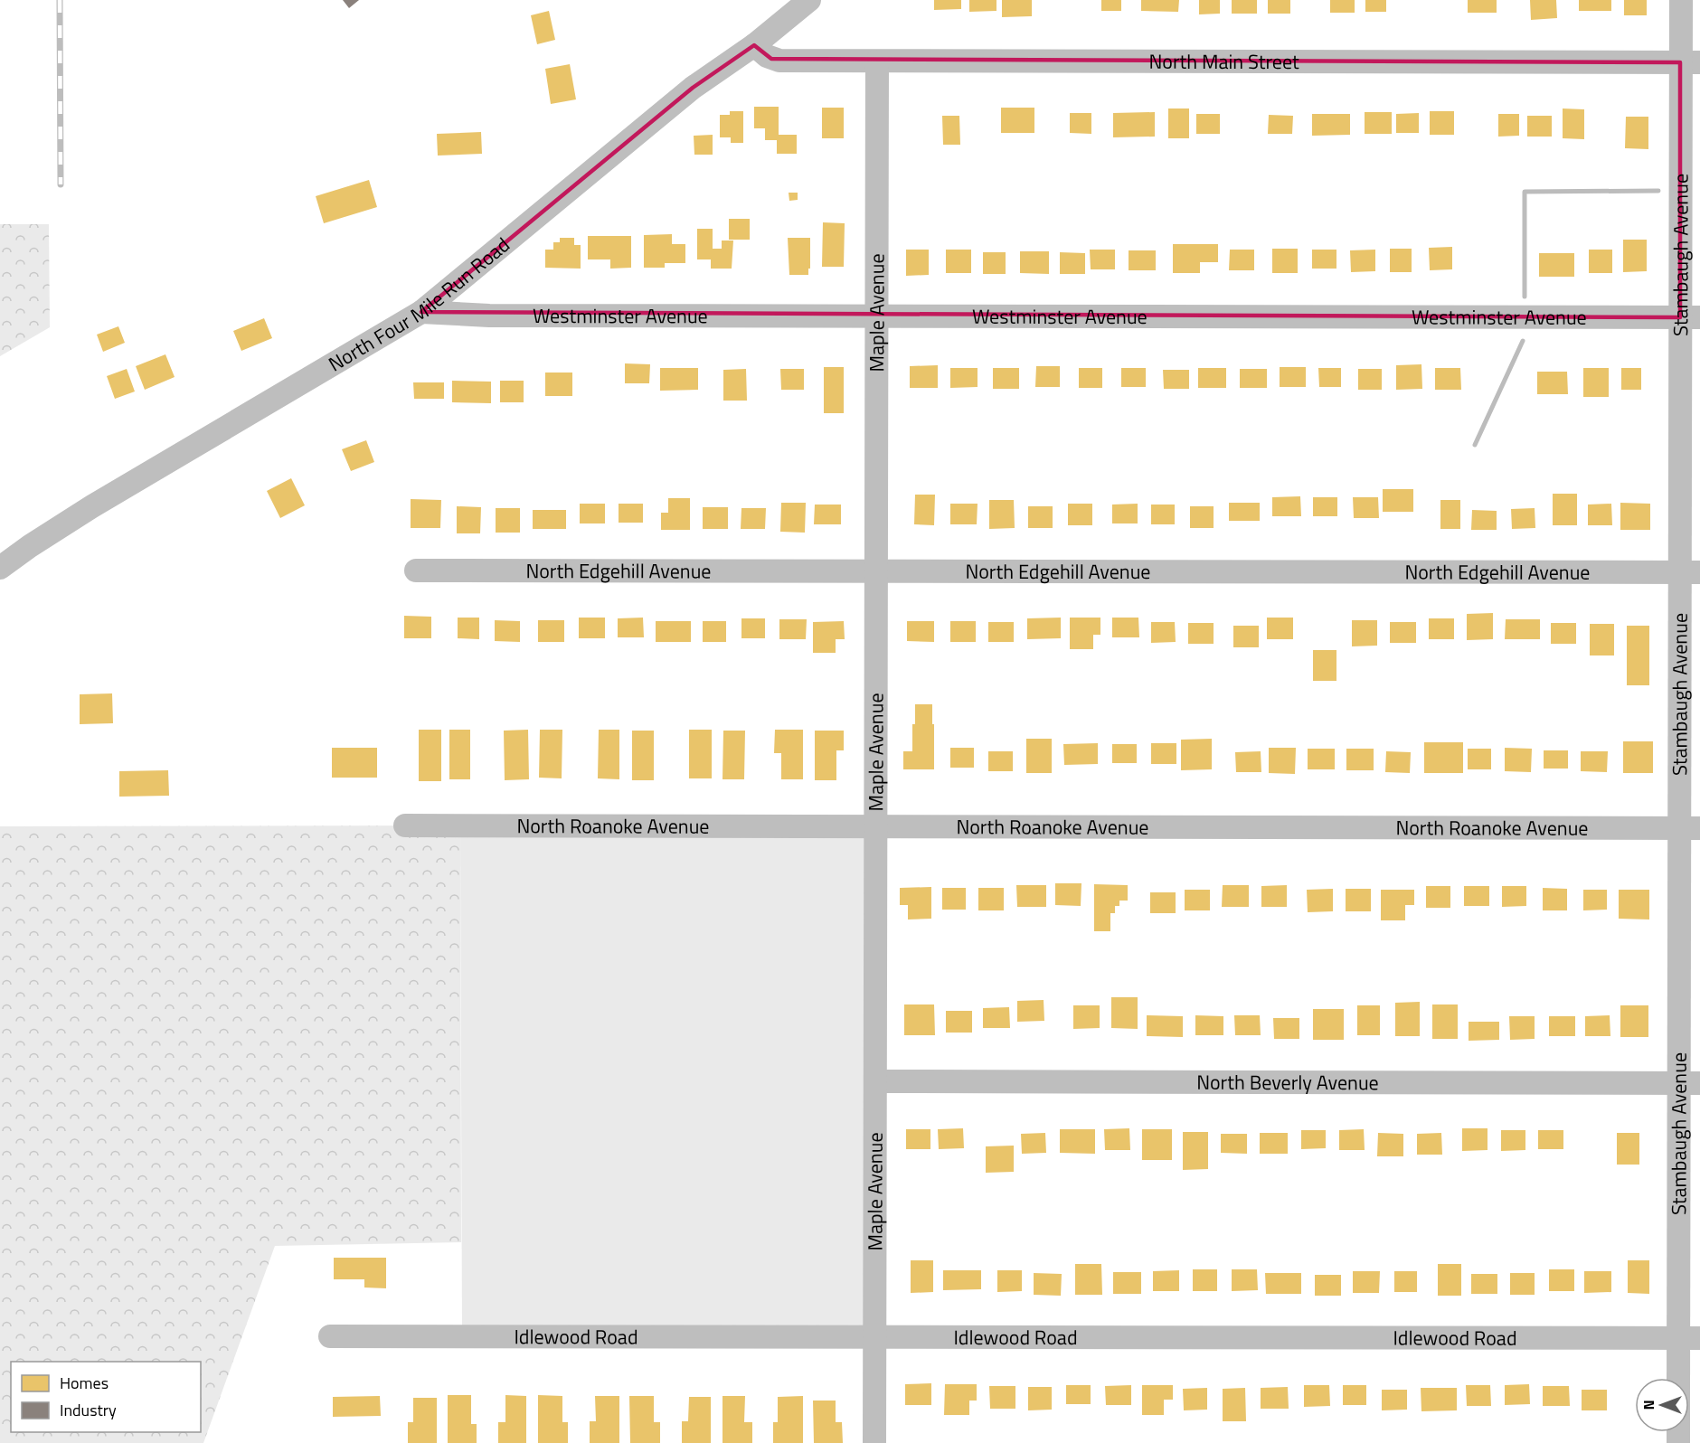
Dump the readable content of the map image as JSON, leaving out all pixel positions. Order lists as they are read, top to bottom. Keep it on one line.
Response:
{"streets":{"street":["North Main Street","Stambaugh Avenue","North Four Mile Run Road","Maple Avenue","Westminster Avenue","North Edgehill Avenue","North Roanoke Avenue","North Beverly Avenue","Idlewood Road"]},"crossings":[["North Main Street","Stambaugh Avenue"],["North Main Street","North Four Mile Run Road"],["North Main Street","Maple Avenue"],["Stambaugh Avenue","Westminster Avenue"],["Stambaugh Avenue","North Edgehill Avenue"],["Stambaugh Avenue","North Roanoke Avenue"],["Stambaugh Avenue","North Beverly Avenue"],["Stambaugh Avenue","Idlewood Road"],["North Four Mile Run Road","Westminster Avenue"],["Maple Avenue","Westminster Avenue"],["Maple Avenue","North Edgehill Avenue"],["Maple Avenue","North Roanoke Avenue"],["Maple Avenue","North Beverly Avenue"],["Maple Avenue","Idlewood Road"]],"legend":["Homes","Industry"],"north":"left"}
